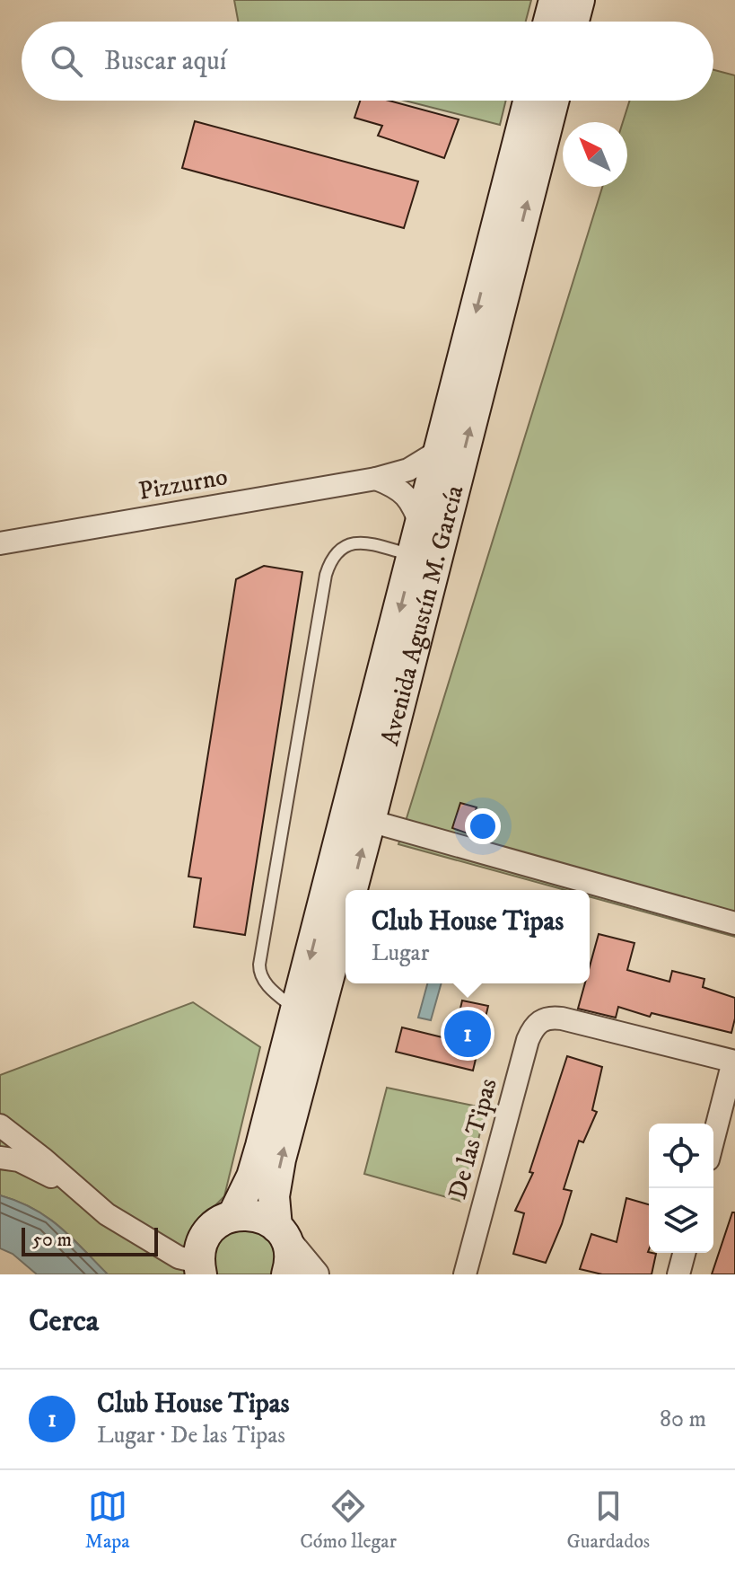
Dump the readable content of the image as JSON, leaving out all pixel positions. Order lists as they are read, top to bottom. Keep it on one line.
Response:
{"streets":{"main road":["Avenida Agustín M. García"],"street":["Pizzurno","De las Tipas"]},"crossings":[["Pizzurno","Avenida Agustín M. García"]],"scale_bar":"50 m","north":"top left","page":{"search":"Buscar aquí","popup":["Club House Tipas","Lugar"],"pins":"1","scale":"50 m","heading":"Cerca","list":[{"mark":"1","name":"Club House Tipas","note":"Lugar · De las Tipas","value":"80 m"}],"nav":["Mapa","Cómo llegar","Guardados"]}}
